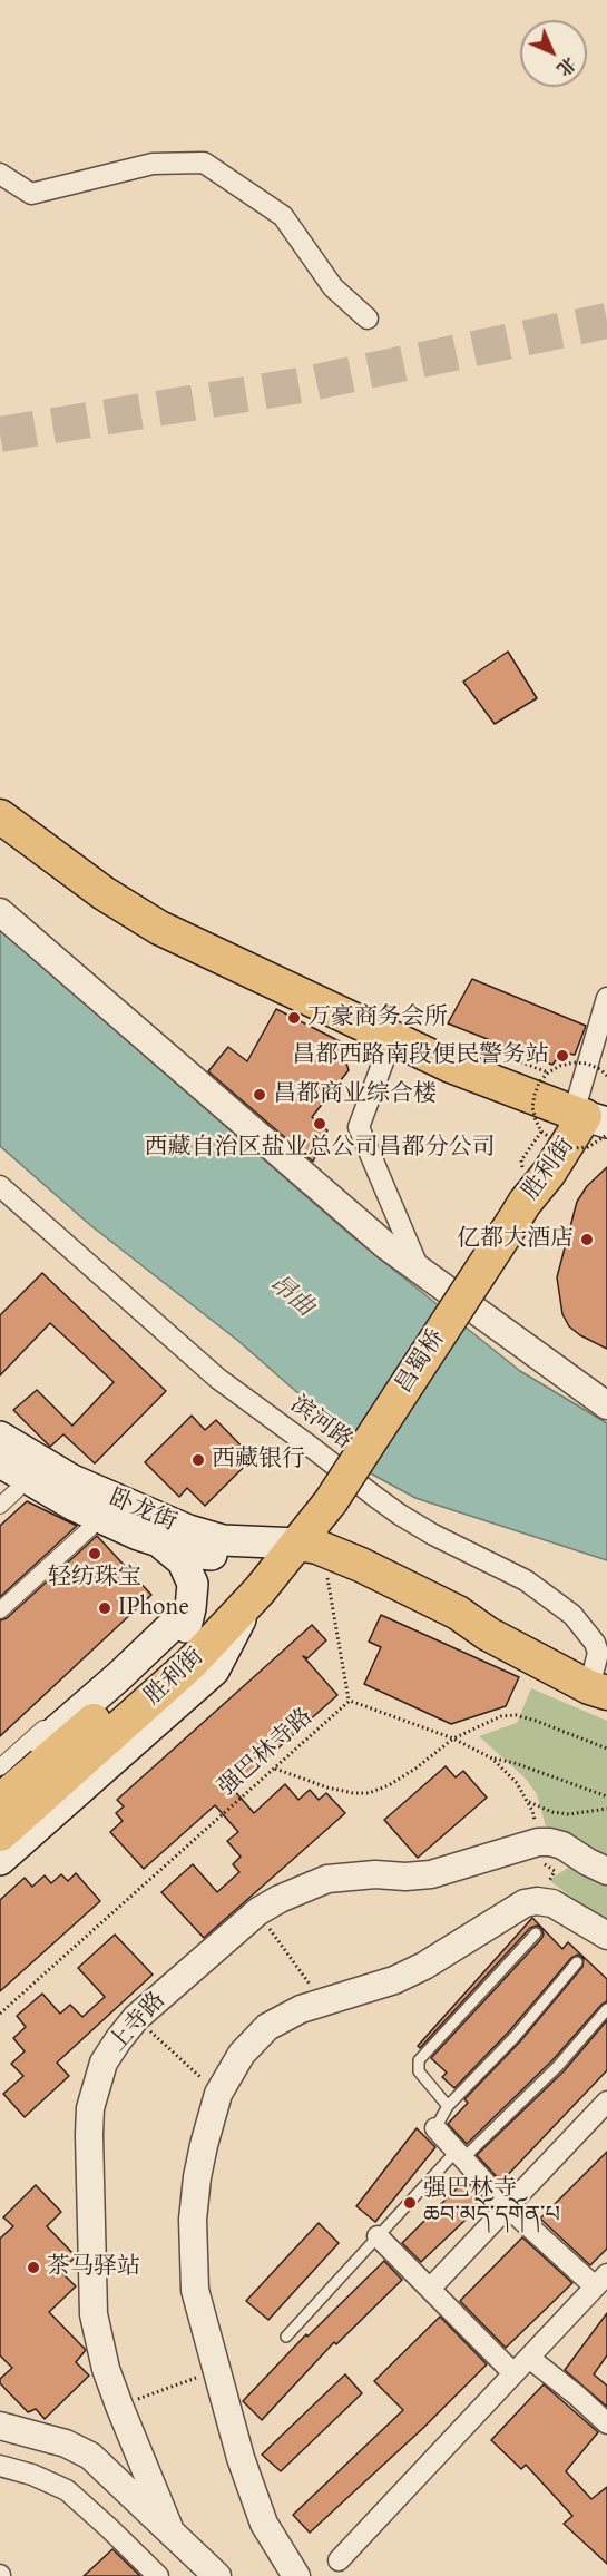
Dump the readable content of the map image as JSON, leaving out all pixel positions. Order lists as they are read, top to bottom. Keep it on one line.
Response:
{"streets":{"main road":["胜利街","昌蜀桥","卧龙街"],"street":["滨河路","上寺路"],"path":["强巴林寺路"]},"crossings":[["胜利街","昌蜀桥"],["胜利街","卧龙街"]],"water":["昂曲"],"places":["万豪商务会所","昌都西路南段便民警务站","昌都商业综合楼","西藏自治区盐业总公司昌都分公司","亿都大酒店","西藏银行","轻纺珠宝","IPhone","强巴林寺 ཆབ་མདོ་དགོན་པ","茶马驿站"],"north":"bottom right"}
